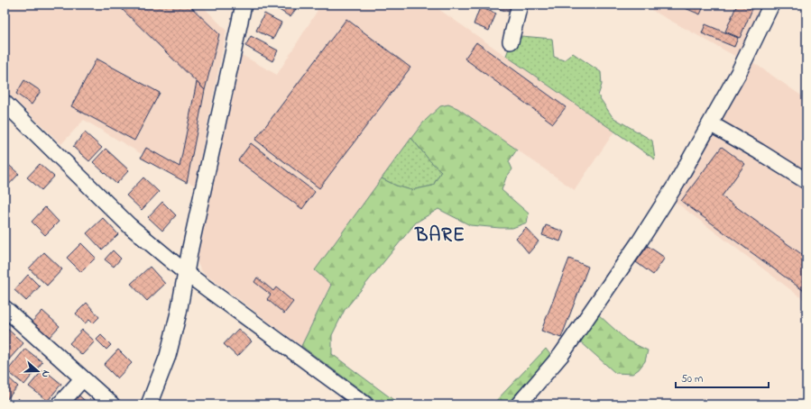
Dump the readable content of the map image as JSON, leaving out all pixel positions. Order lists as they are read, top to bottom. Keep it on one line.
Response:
{"districts":["BARE"],"scale_bar":"50 m","north":"right"}
